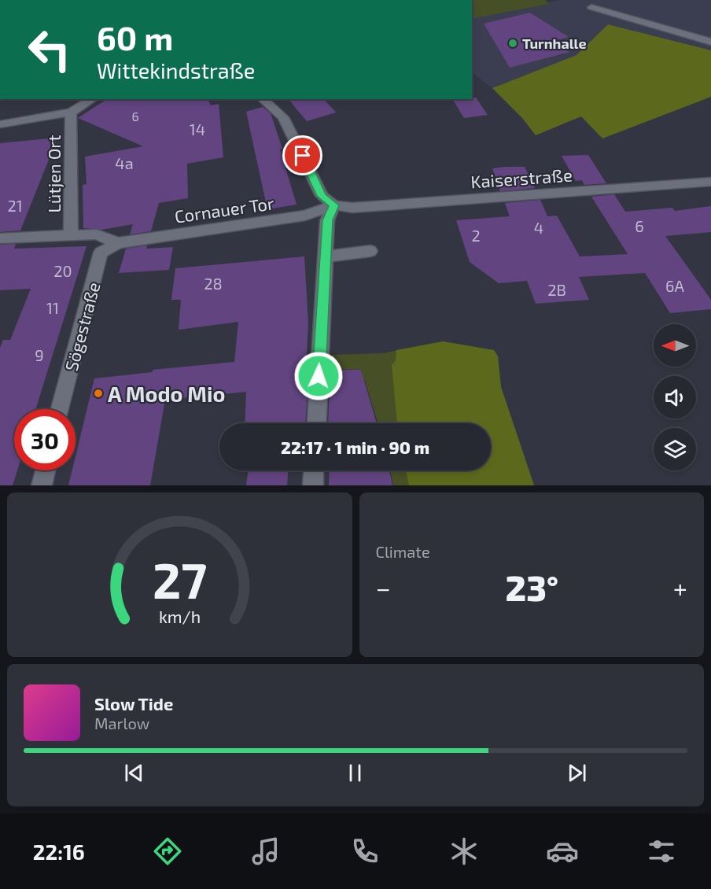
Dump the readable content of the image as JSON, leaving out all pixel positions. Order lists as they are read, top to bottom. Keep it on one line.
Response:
{"streets":{"street":["Lütjen Ort","Kaiserstraße","Cornauer Tor","Sögestraße"]},"crossings":[["Kaiserstraße","Cornauer Tor"],["Cornauer Tor","Sögestraße"]],"places":["Turnhalle","A Modo Mio"],"house_numbers":["6","14","4a","21","6","4","2","20","28","6A","2B","11","9"],"north":"left","page":{"turn":["60 m","Wittekindstraße"],"limit":"30","trip":"22:17 · 1 min · 90 m","tile":"Climate","heat":["−","23°","+"],"song":["Slow Tide","Marlow"],"tabs":"22:16","gauge":["27","km/h"]}}
